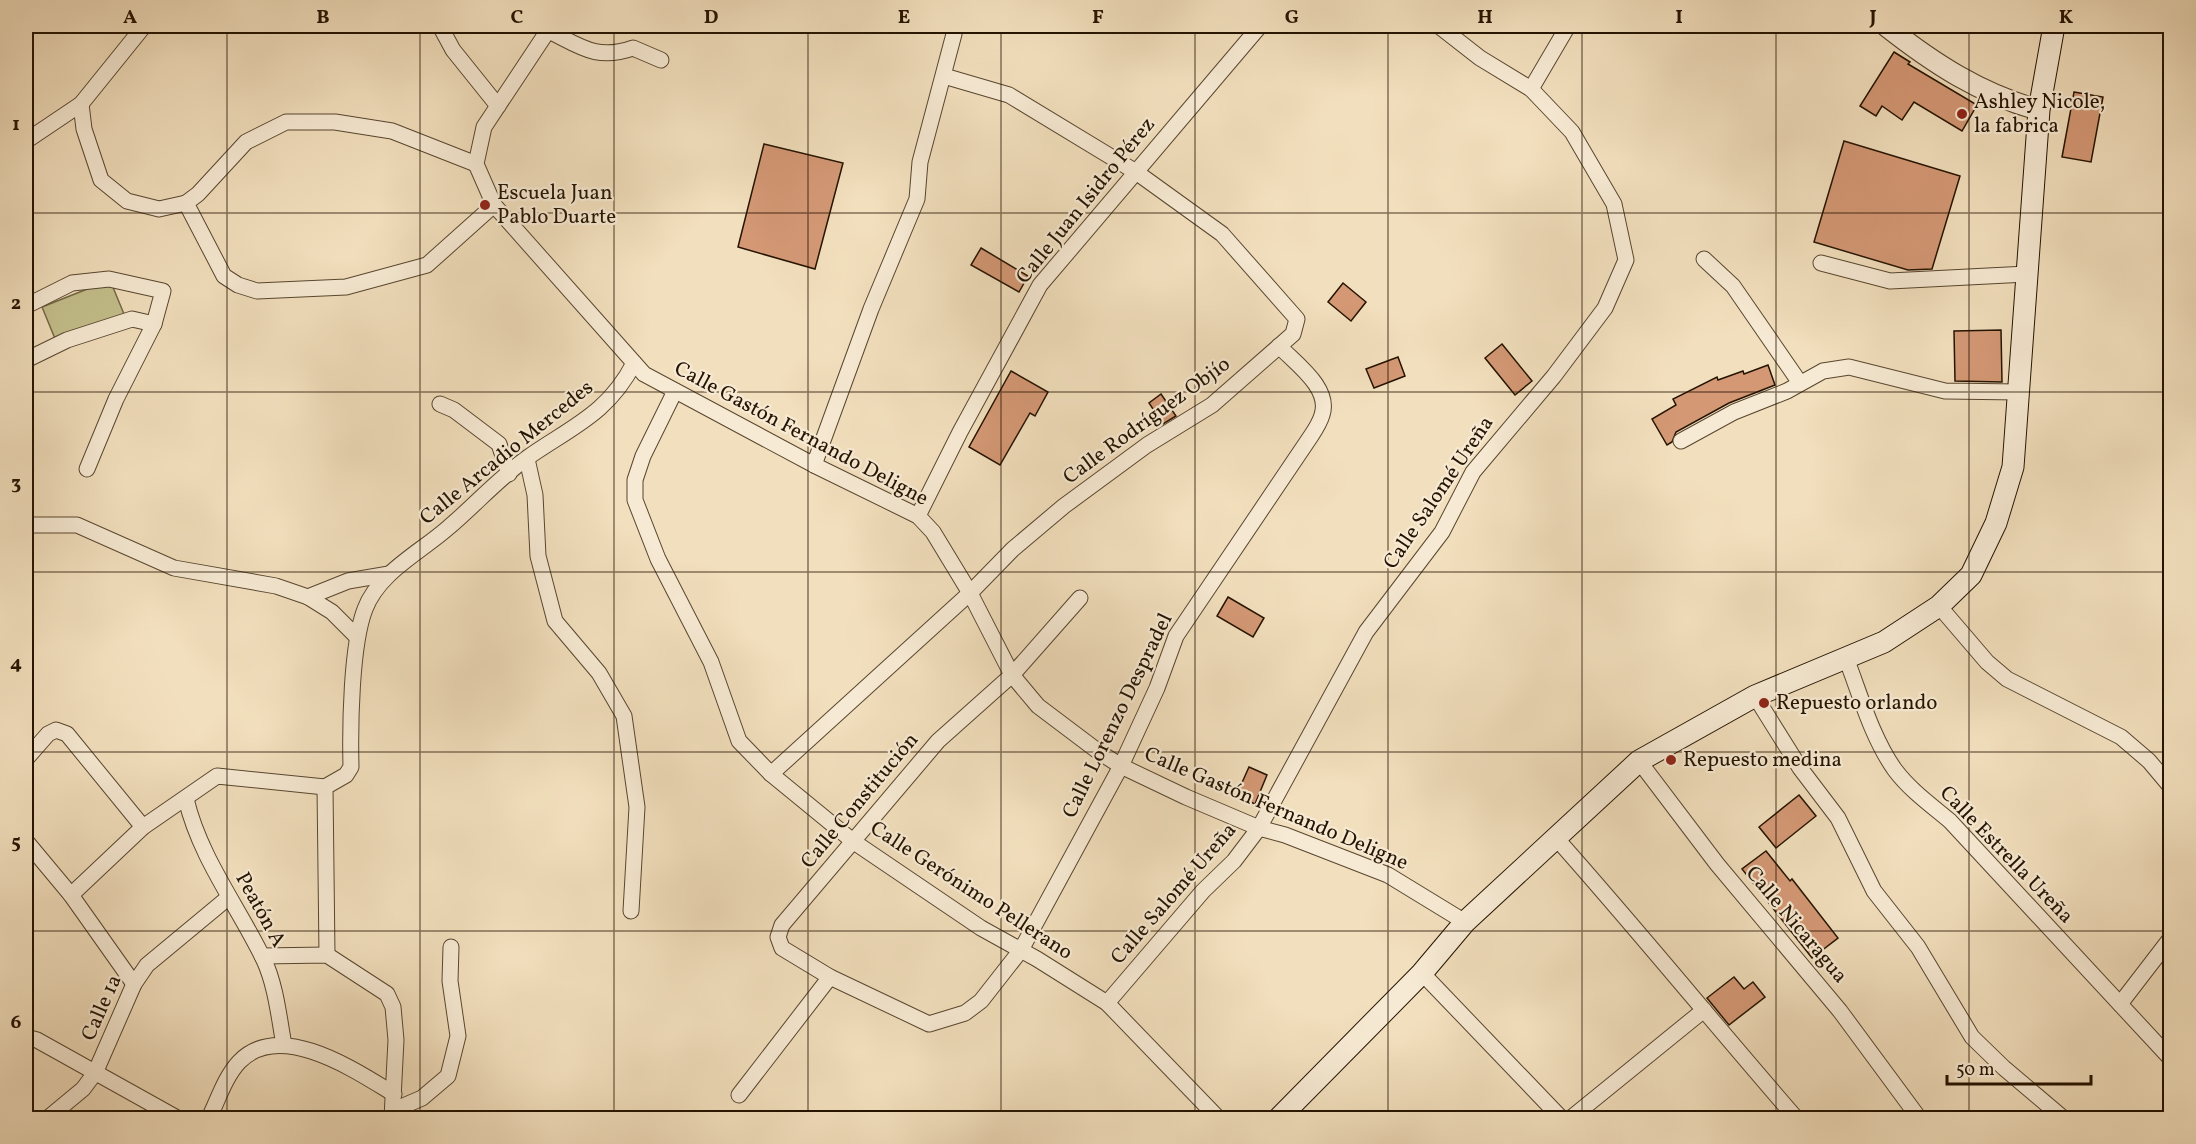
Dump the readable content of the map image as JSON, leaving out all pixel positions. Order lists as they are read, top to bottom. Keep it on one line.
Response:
{"streets":{"street":["Calle Juan Isidro Pérez","Calle Rodríguez Objío","Calle Gastón Fernando Deligne","Calle Arcadio Mercedes","Calle Salomé Ureña","Calle Lorenzo Despradel","Calle Constitución","Calle Estrella Ureña","Calle Gerónimo Pellerano","Peatón A","Calle Nicaragua","Calle 1a"]},"crossings":[["Calle Juan Isidro Pérez","Calle Rodríguez Objío"],["Calle Juan Isidro Pérez","Calle Gastón Fernando Deligne"],["Calle Rodríguez Objío","Calle Gastón Fernando Deligne"],["Calle Rodríguez Objío","Calle Lorenzo Despradel"],["Calle Rodríguez Objío","Calle Gerónimo Pellerano"],["Calle Gastón Fernando Deligne","Calle Arcadio Mercedes"],["Calle Gastón Fernando Deligne","Calle Salomé Ureña"],["Calle Gastón Fernando Deligne","Calle Lorenzo Despradel"],["Calle Gastón Fernando Deligne","Calle Constitución"],["Calle Gastón Fernando Deligne","Calle Gerónimo Pellerano"],["Calle Salomé Ureña","Calle Gerónimo Pellerano"],["Calle Lorenzo Despradel","Calle Constitución"],["Calle Lorenzo Despradel","Calle Gerónimo Pellerano"],["Calle Constitución","Calle Gerónimo Pellerano"],["Peatón A","Calle 1a"]],"places":["Ashley Nicole, la fabrica","Escuela Juan Pablo Duarte","Repuesto orlando","Repuesto medina"],"scale_bar":"50 m","grid":{"columns":["A","B","C","D","E","F","G","H","I","J","K"],"rows":["1","2","3","4","5","6"]}}
